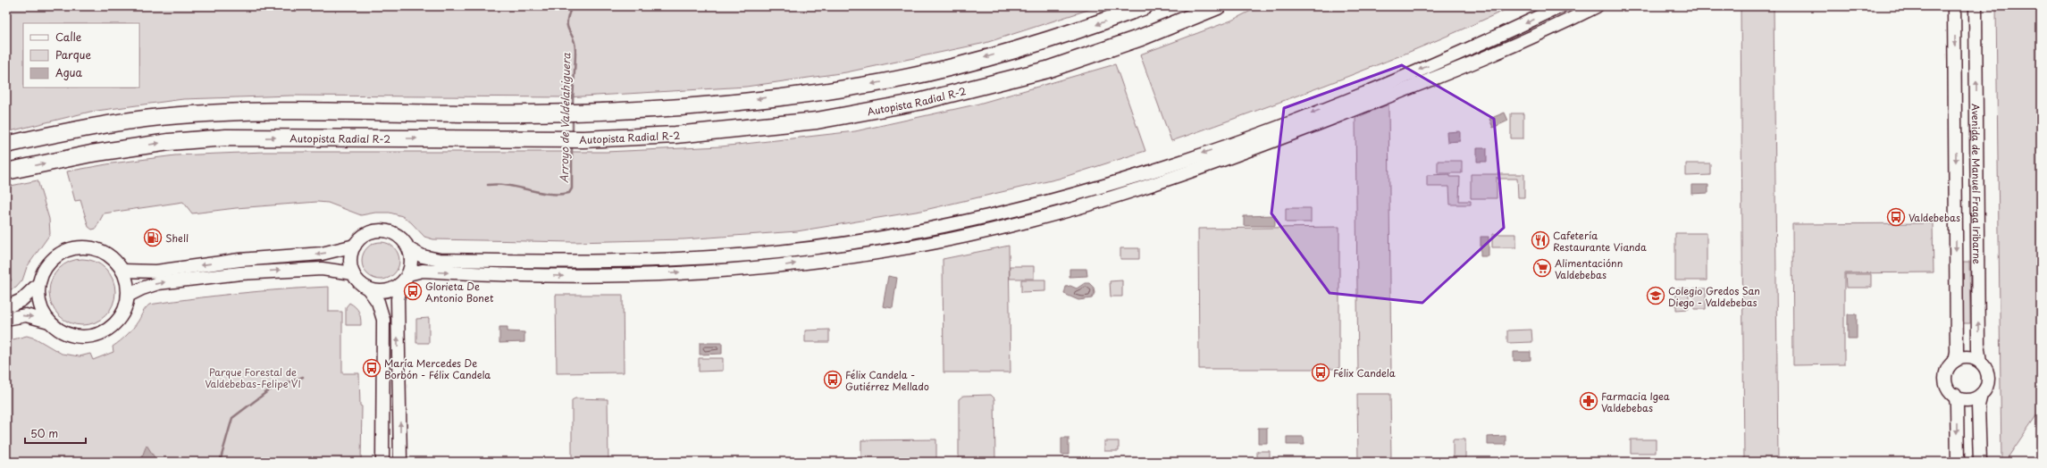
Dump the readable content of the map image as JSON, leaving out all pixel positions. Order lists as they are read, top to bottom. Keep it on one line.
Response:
{"streets":{"highway":["Autopista Radial R-2"],"street":["Avenida de Manuel Fraga Iribarne"]},"water":["Arroyo de Valdelahiguera"],"parks":["Parque Forestal de Valdebebas-Felipe VI"],"places":{"bus stop":["Valdebebas","Glorieta De Antonio Bonet","María Mercedes De Borbón - Félix Candela","Félix Candela","Félix Candela - Gutiérrez Mellado"],"fuel station":["Shell"],"restaurant":["Cafetería Restaurante Vianda"],"supermarket":["Alimentaciónn Valdebebas"],"school or university":["Colegio Gredos San Diego - Valdebebas"],"pharmacy":["Farmacia Igea Valdebebas"]},"legend":["Calle","Parque","Agua"],"scale_bar":"50 m"}
